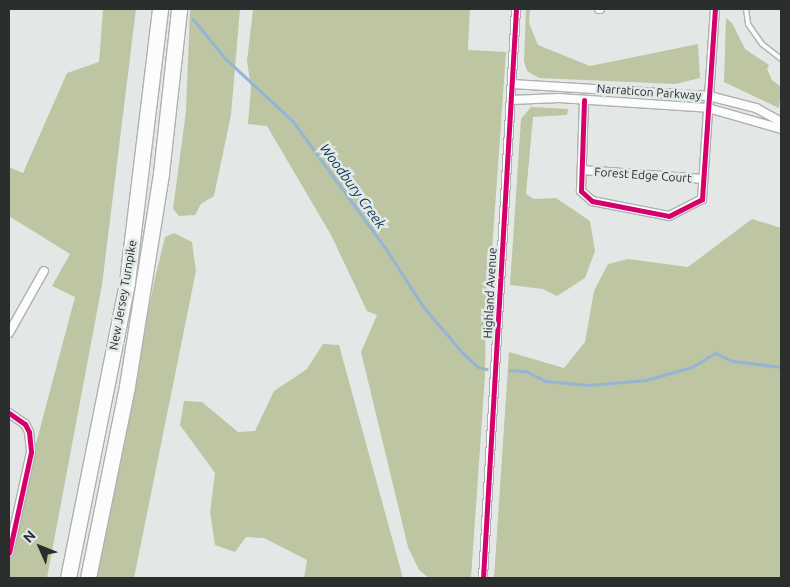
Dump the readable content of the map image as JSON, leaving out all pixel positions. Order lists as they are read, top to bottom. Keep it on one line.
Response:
{"streets":{"highway":["New Jersey Turnpike"],"street":["Narraticon Parkway","Forest Edge Court","Highland Avenue"]},"crossings":[["Narraticon Parkway","Forest Edge Court"],["Narraticon Parkway","Highland Avenue"]],"water":["Woodbury Creek"],"north":"top left"}
